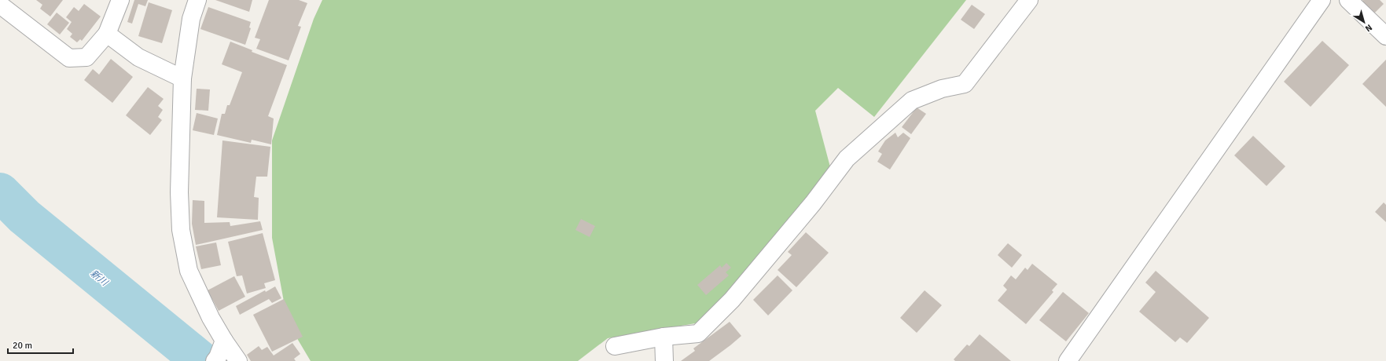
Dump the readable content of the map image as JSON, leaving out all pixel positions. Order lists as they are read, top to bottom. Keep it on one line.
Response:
{"water":["新川"],"scale_bar":"20 m","north":"bottom right"}
